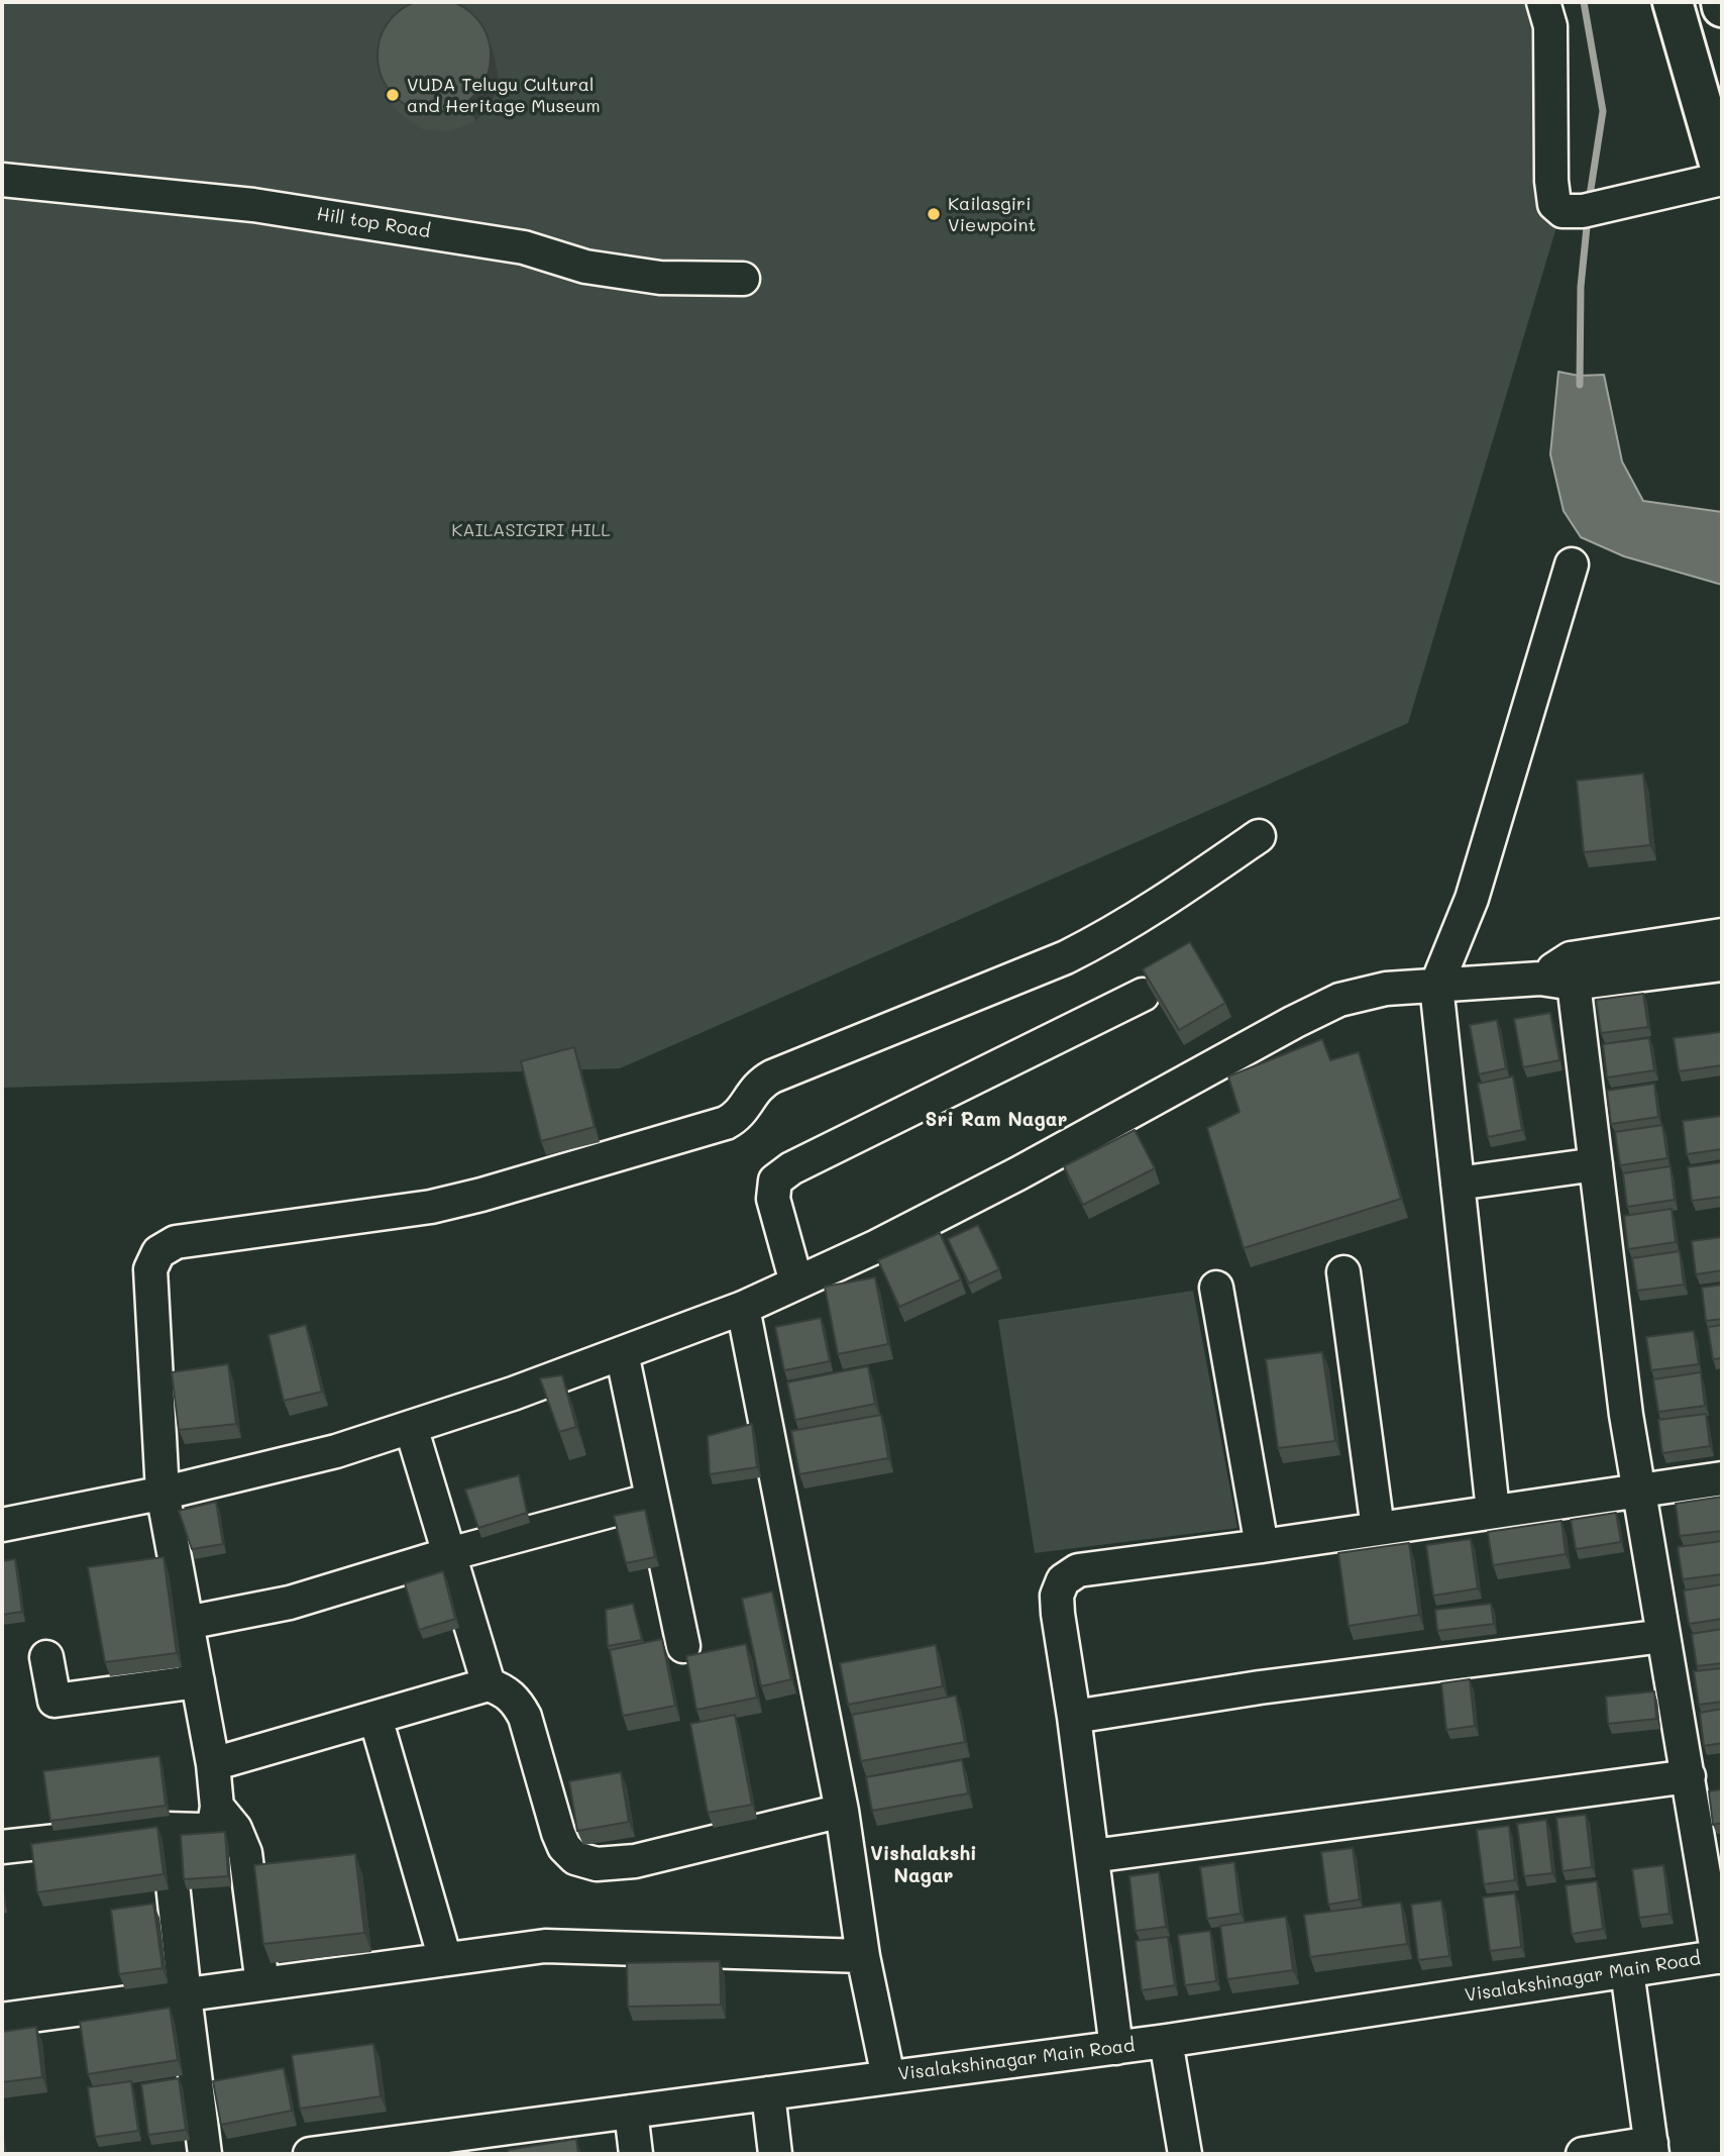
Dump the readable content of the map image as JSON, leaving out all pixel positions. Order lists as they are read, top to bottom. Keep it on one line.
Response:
{"streets":{"street":["Hill top Road","Visalakshinagar Main Road"]},"districts":["Sri Ram Nagar","Vishalakshi Nagar"],"parks":["KAILASIGIRI HILL"],"places":["VUDA Telugu Cultural and Heritage Museum","Kailasgiri Viewpoint"]}
